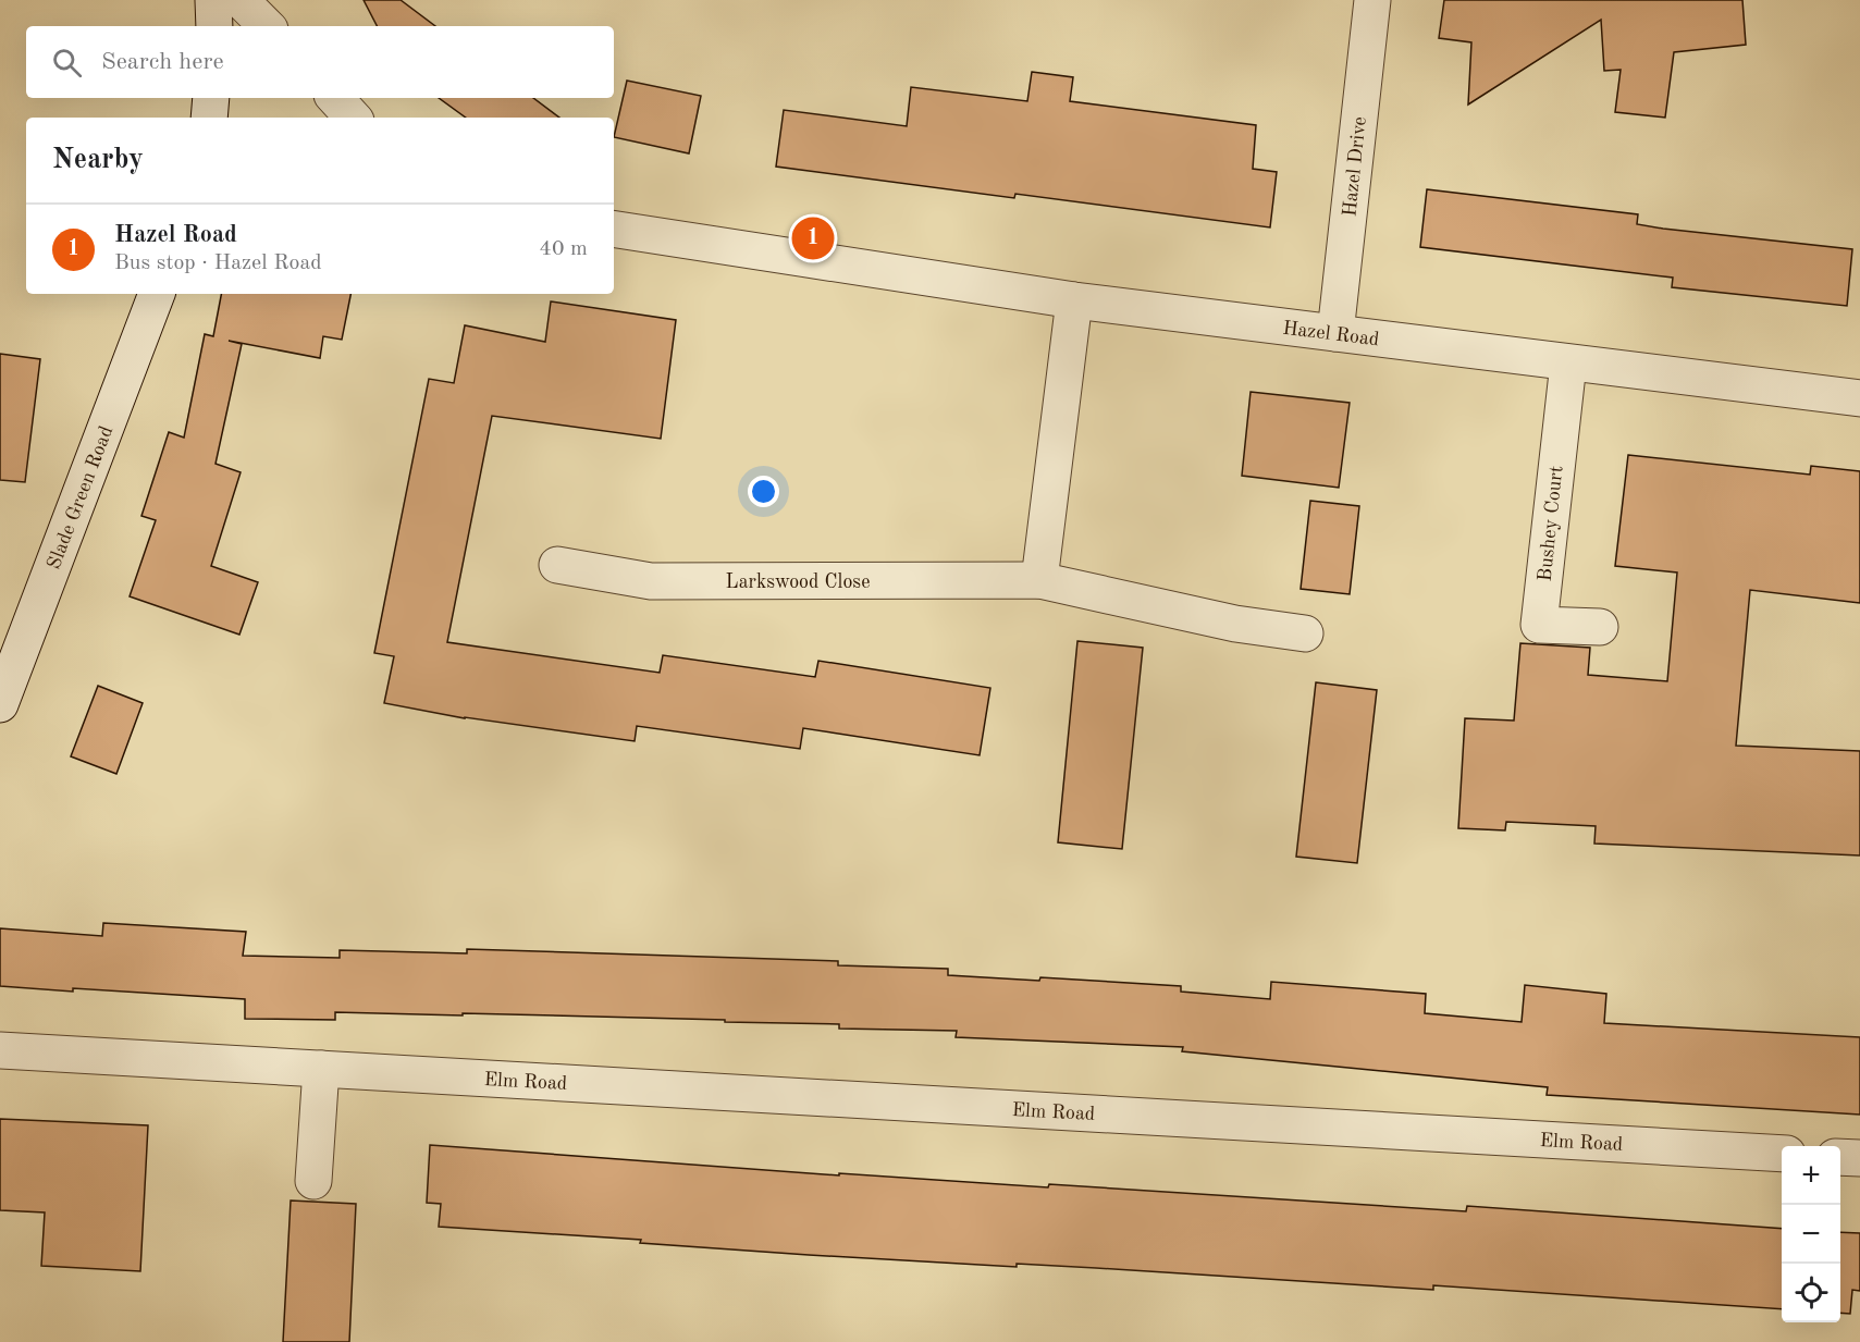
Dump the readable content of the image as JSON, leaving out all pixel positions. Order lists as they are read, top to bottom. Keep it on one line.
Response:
{"streets":{"street":["Hazel Drive","Hazel Road","Slade Green Road","Bushey Court","Larkswood Close","Elm Road"]},"crossings":[["Hazel Drive","Hazel Road"],["Hazel Road","Bushey Court"]],"page":{"search":"Search here","heading":"Nearby","list":[{"mark":"1","name":"Hazel Road","note":"Bus stop · Hazel Road","value":"40 m"}],"pins":"1","map_buttons":["+","−"]}}
